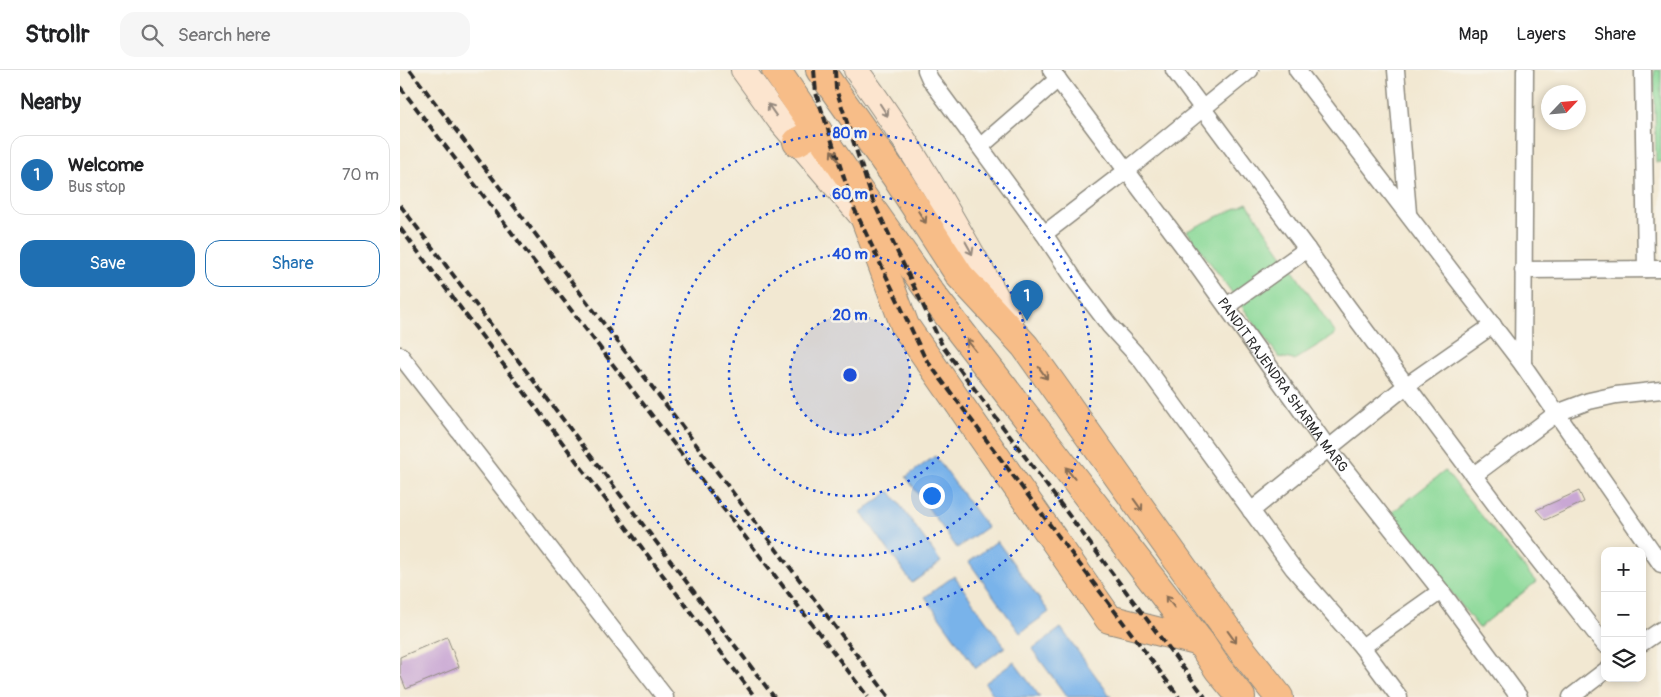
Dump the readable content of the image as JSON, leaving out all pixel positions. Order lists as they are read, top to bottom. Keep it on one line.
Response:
{"streets":{"street":["PANDIT RAJENDRA SHARMA MARG"]},"north":"top right","page":{"header":"Strollr","search":"Search here","nav":["Map","Layers","Share"],"heading":"Nearby","list":[{"mark":"1","name":"Welcome","note":"Bus stop","value":"70 m"}],"buttons":["Save","Share"],"pins":"1","map_buttons":["+","−"]},"rings":["80 m","60 m","40 m","20 m"]}
